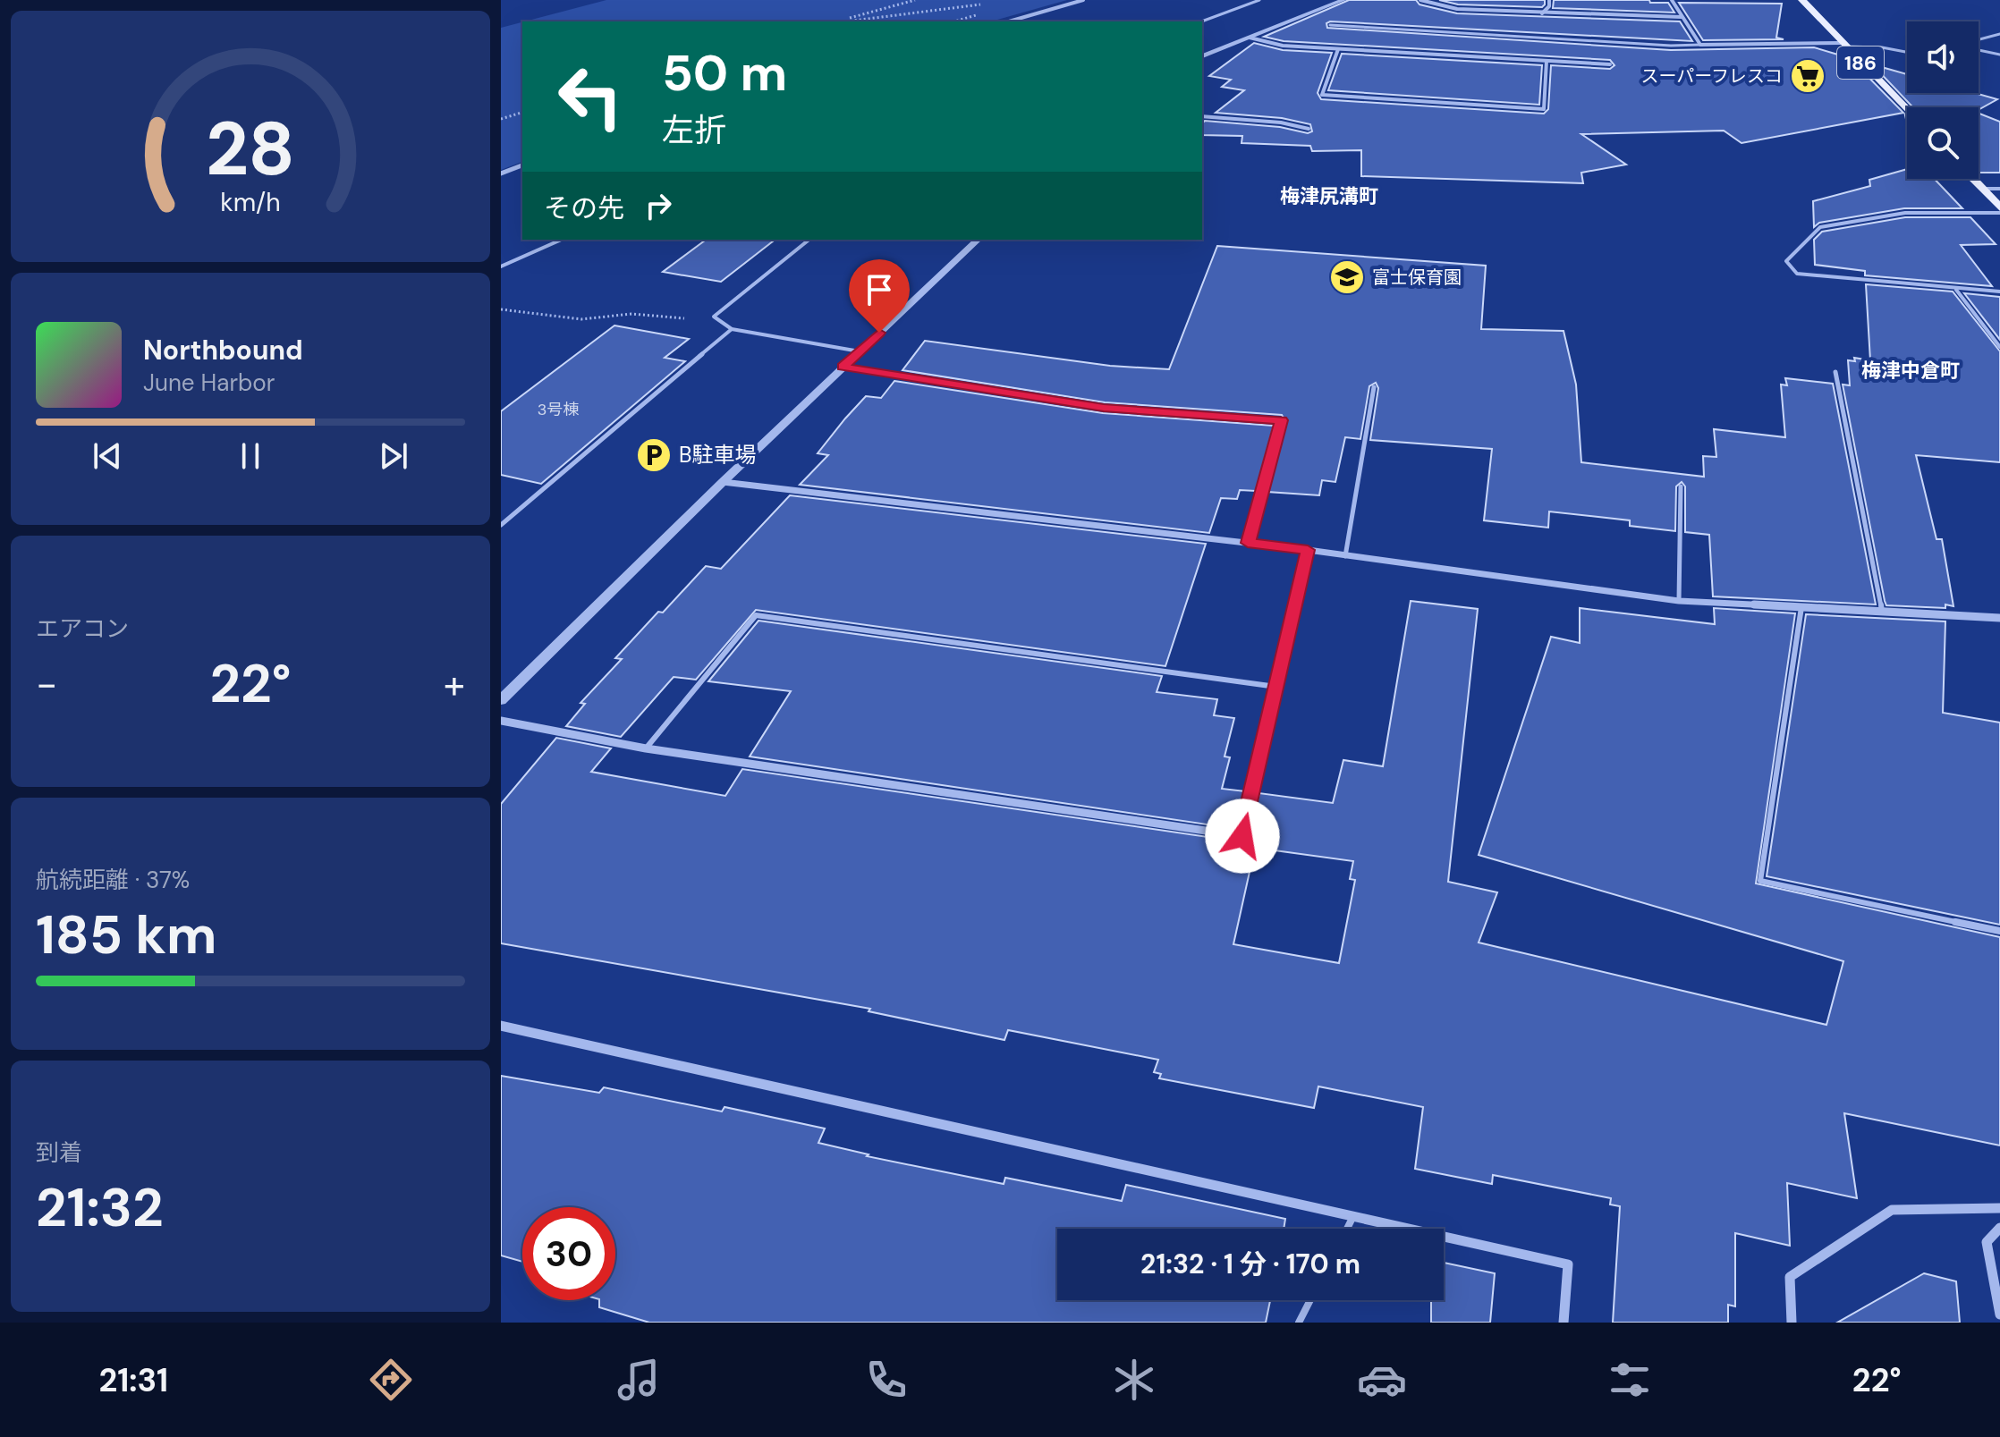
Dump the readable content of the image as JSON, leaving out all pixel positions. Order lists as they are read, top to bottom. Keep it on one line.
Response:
{"streets":{"main road":["186"]},"districts":["梅津尻溝町","梅津中倉町"],"places":{"supermarket":["スーパーフレスコ"],"school or university":["富士保育園"],"parking":["B駐車場"]},"house_numbers":["3号棟"],"page":{"turn":["50 m","左折"],"then":"その先","song":["Northbound","June Harbor"],"tile":["エアコン",["航続距離 · 37%","185 km"],["到着","21:32"]],"heat":["−","22°","+"],"limit":"30","trip":"21:32 · 1 分 · 170 m","tabs":["21:31","22°"],"gauge":["28","km/h"]}}
